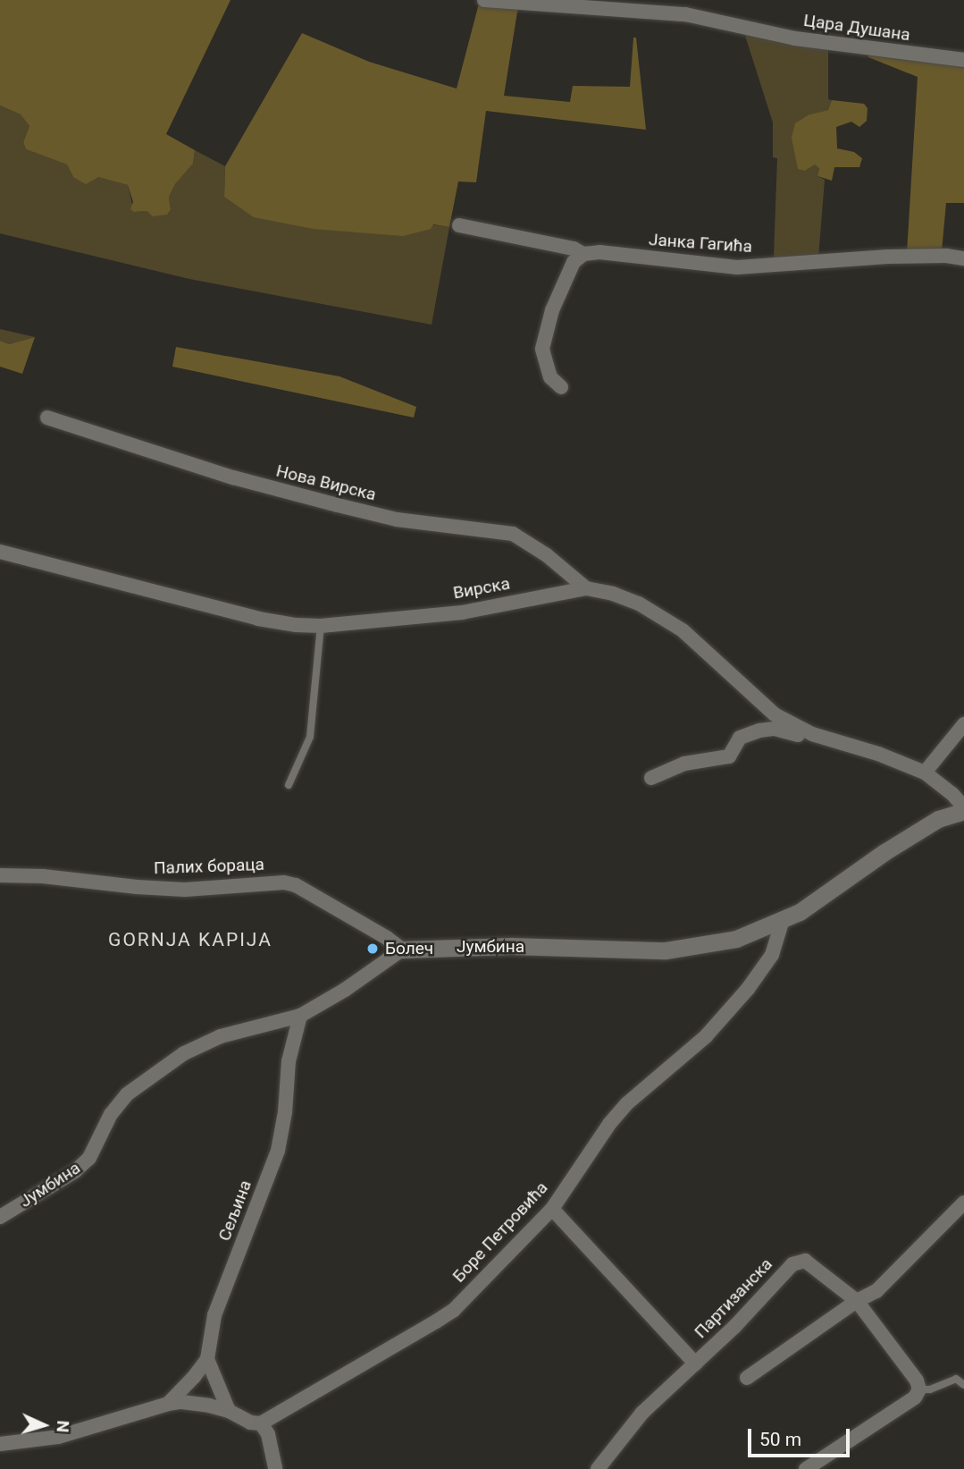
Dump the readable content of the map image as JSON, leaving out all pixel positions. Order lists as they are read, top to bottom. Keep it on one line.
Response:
{"streets":{"street":["Цара Душана","Јанка Гагића","Нова Вирска","Вирска","Палих бораца","Јумбина","Сељина","Боре Петровића","Партизанска"]},"crossings":[["Нова Вирска","Вирска"],["Вирска","Јумбина"],["Палих бораца","Јумбина"],["Јумбина","Сељина"],["Јумбина","Боре Петровића"]],"districts":["GORNJA KAPIJA"],"places":["Болеч"],"scale_bar":"50 m","north":"right"}
